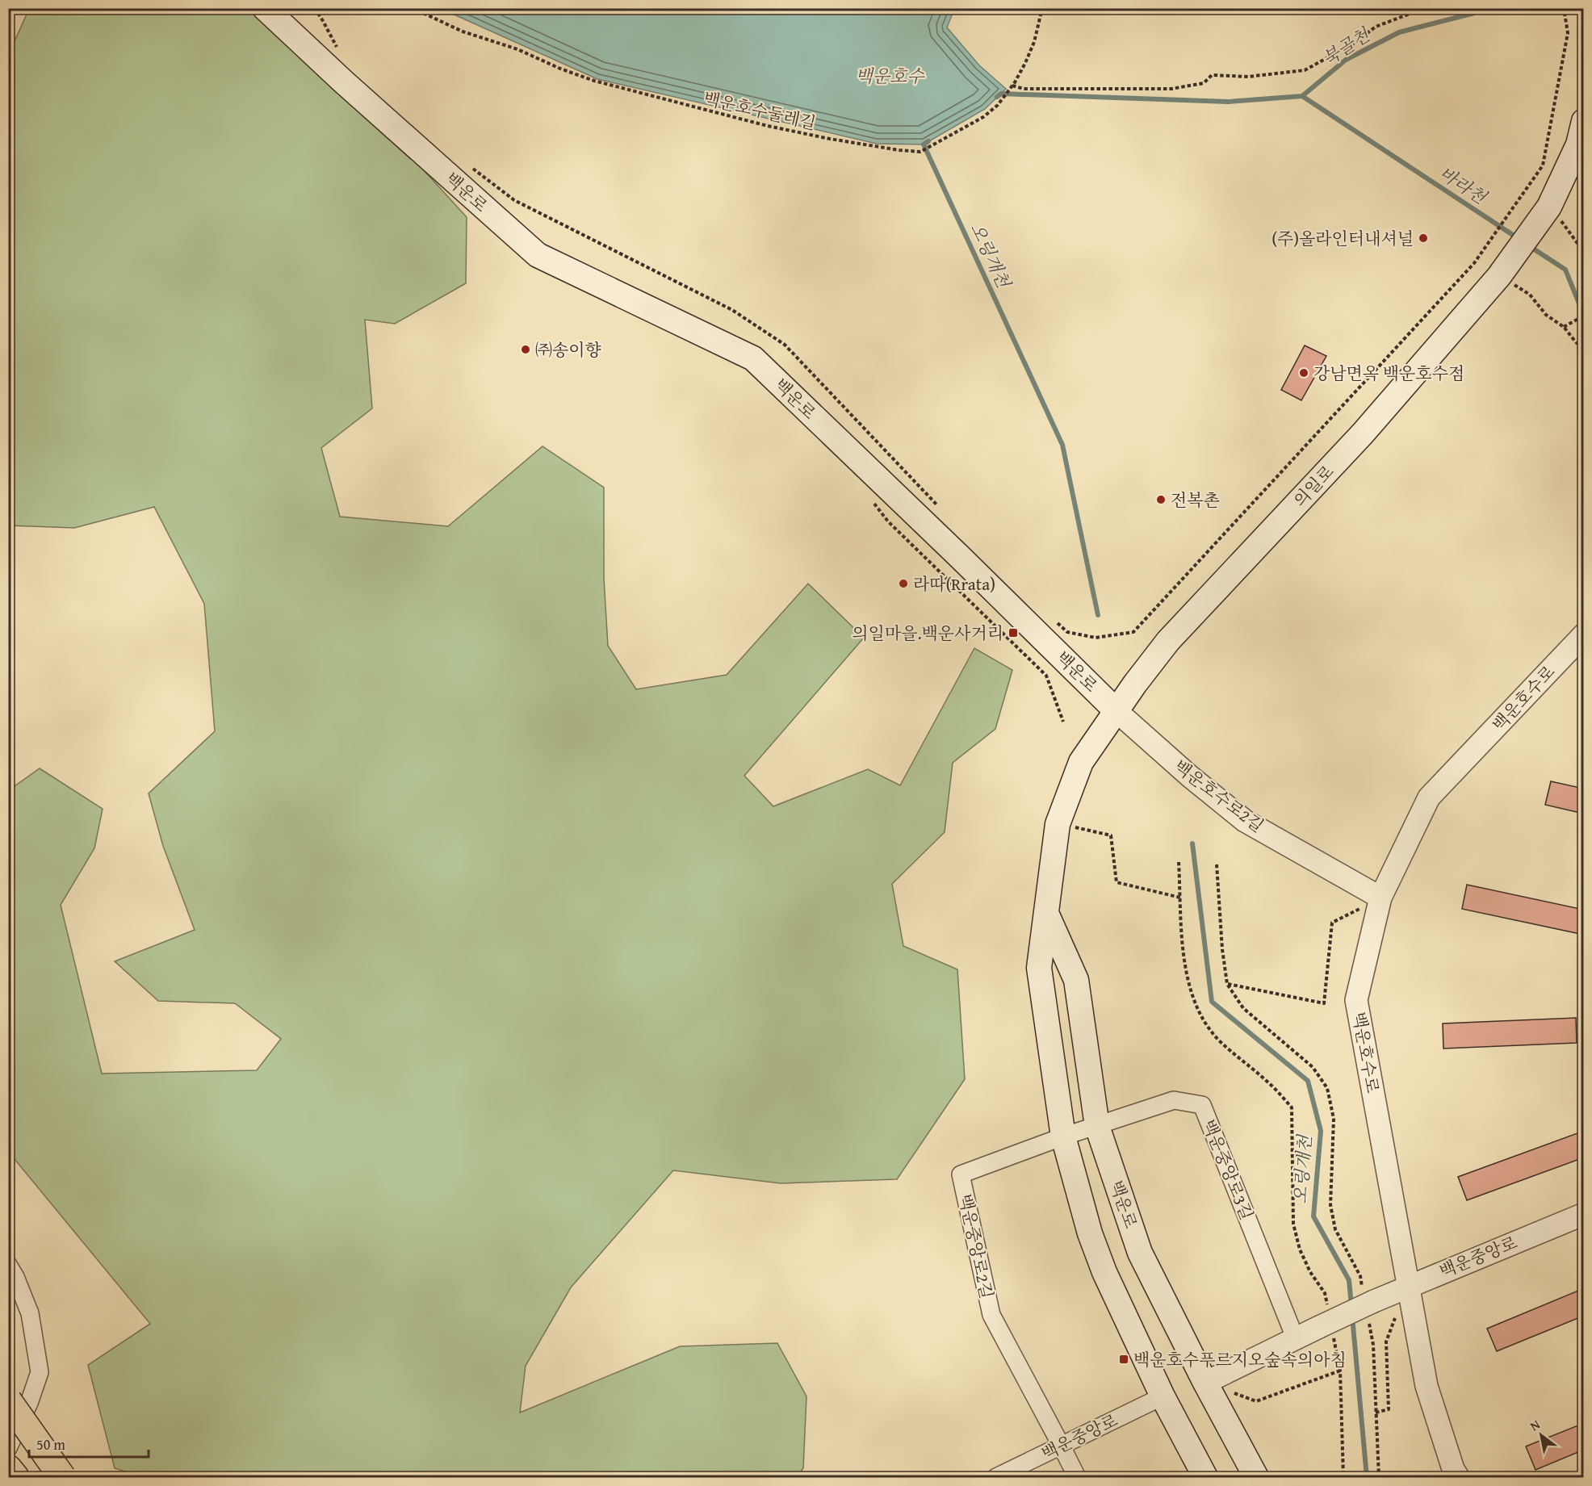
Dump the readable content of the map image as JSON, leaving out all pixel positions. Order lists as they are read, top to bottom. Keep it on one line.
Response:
{"streets":{"main road":["백운로","의일로"],"street":["백운호수로","백운호수로2길","백운중앙로3길","백운중앙로2길","백운중앙로"],"path":["백운호수둘레길"]},"crossings":[["백운로","의일로"],["백운로","백운호수로2길"],["백운로","백운중앙로3길"],["백운로","백운중앙로2길"],["의일로","백운호수로2길"],["백운호수로","백운호수로2길"],["백운호수로","백운중앙로"],["백운중앙로3길","백운중앙로2길"],["백운중앙로2길","백운중앙로"]],"water":["북골천","백운호수","바라천","오링개천"],"places":{"other":["(주)올라인터내셔널","㈜송이향","강남면옥 백운호수점","전복촌","라따(Rrata)"],"transit":["의일마을.백운사거리","백운호수푸르지오숲속의아침"]},"scale_bar":"50 m","north":"top left"}
